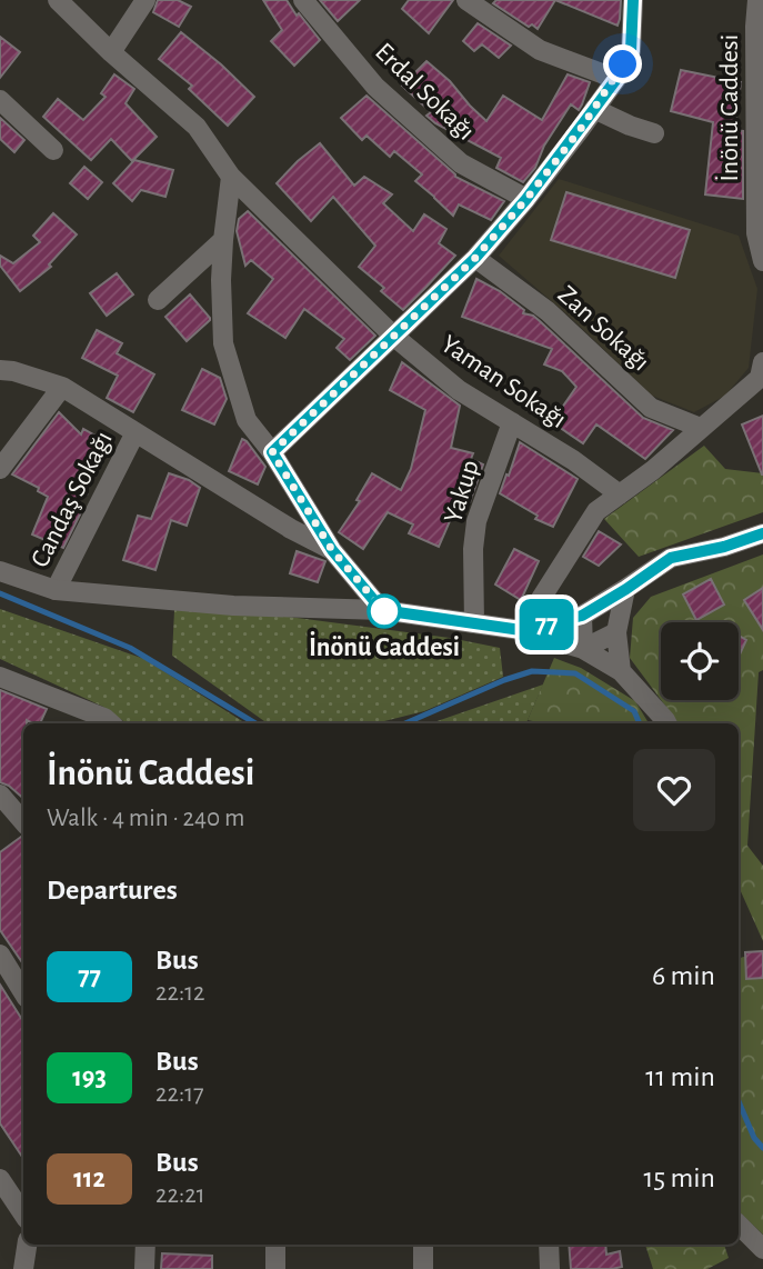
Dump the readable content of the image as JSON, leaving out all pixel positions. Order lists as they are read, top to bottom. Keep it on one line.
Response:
{"streets":{"street":["Erdal Sokağı","İnönü Caddesi","Zan Sokağı","Yaman Sokağı","Yakup","Candaş Sokağı"]},"crossings":[["Yaman Sokağı","Yakup"]],"places":["İnönü Caddesi"],"lines":["bus line 77"],"page":{"on_map":"77","heading":[["İnönü Caddesi","Walk · 4 min · 240 m"],"Departures"],"list":[{"mark":"77","name":"Bus","note":"22:12","value":"6 min"},{"mark":"193","name":"Bus","note":"22:17","value":"11 min"},{"mark":"112","name":"Bus","note":"22:21","value":"15 min"}]}}
